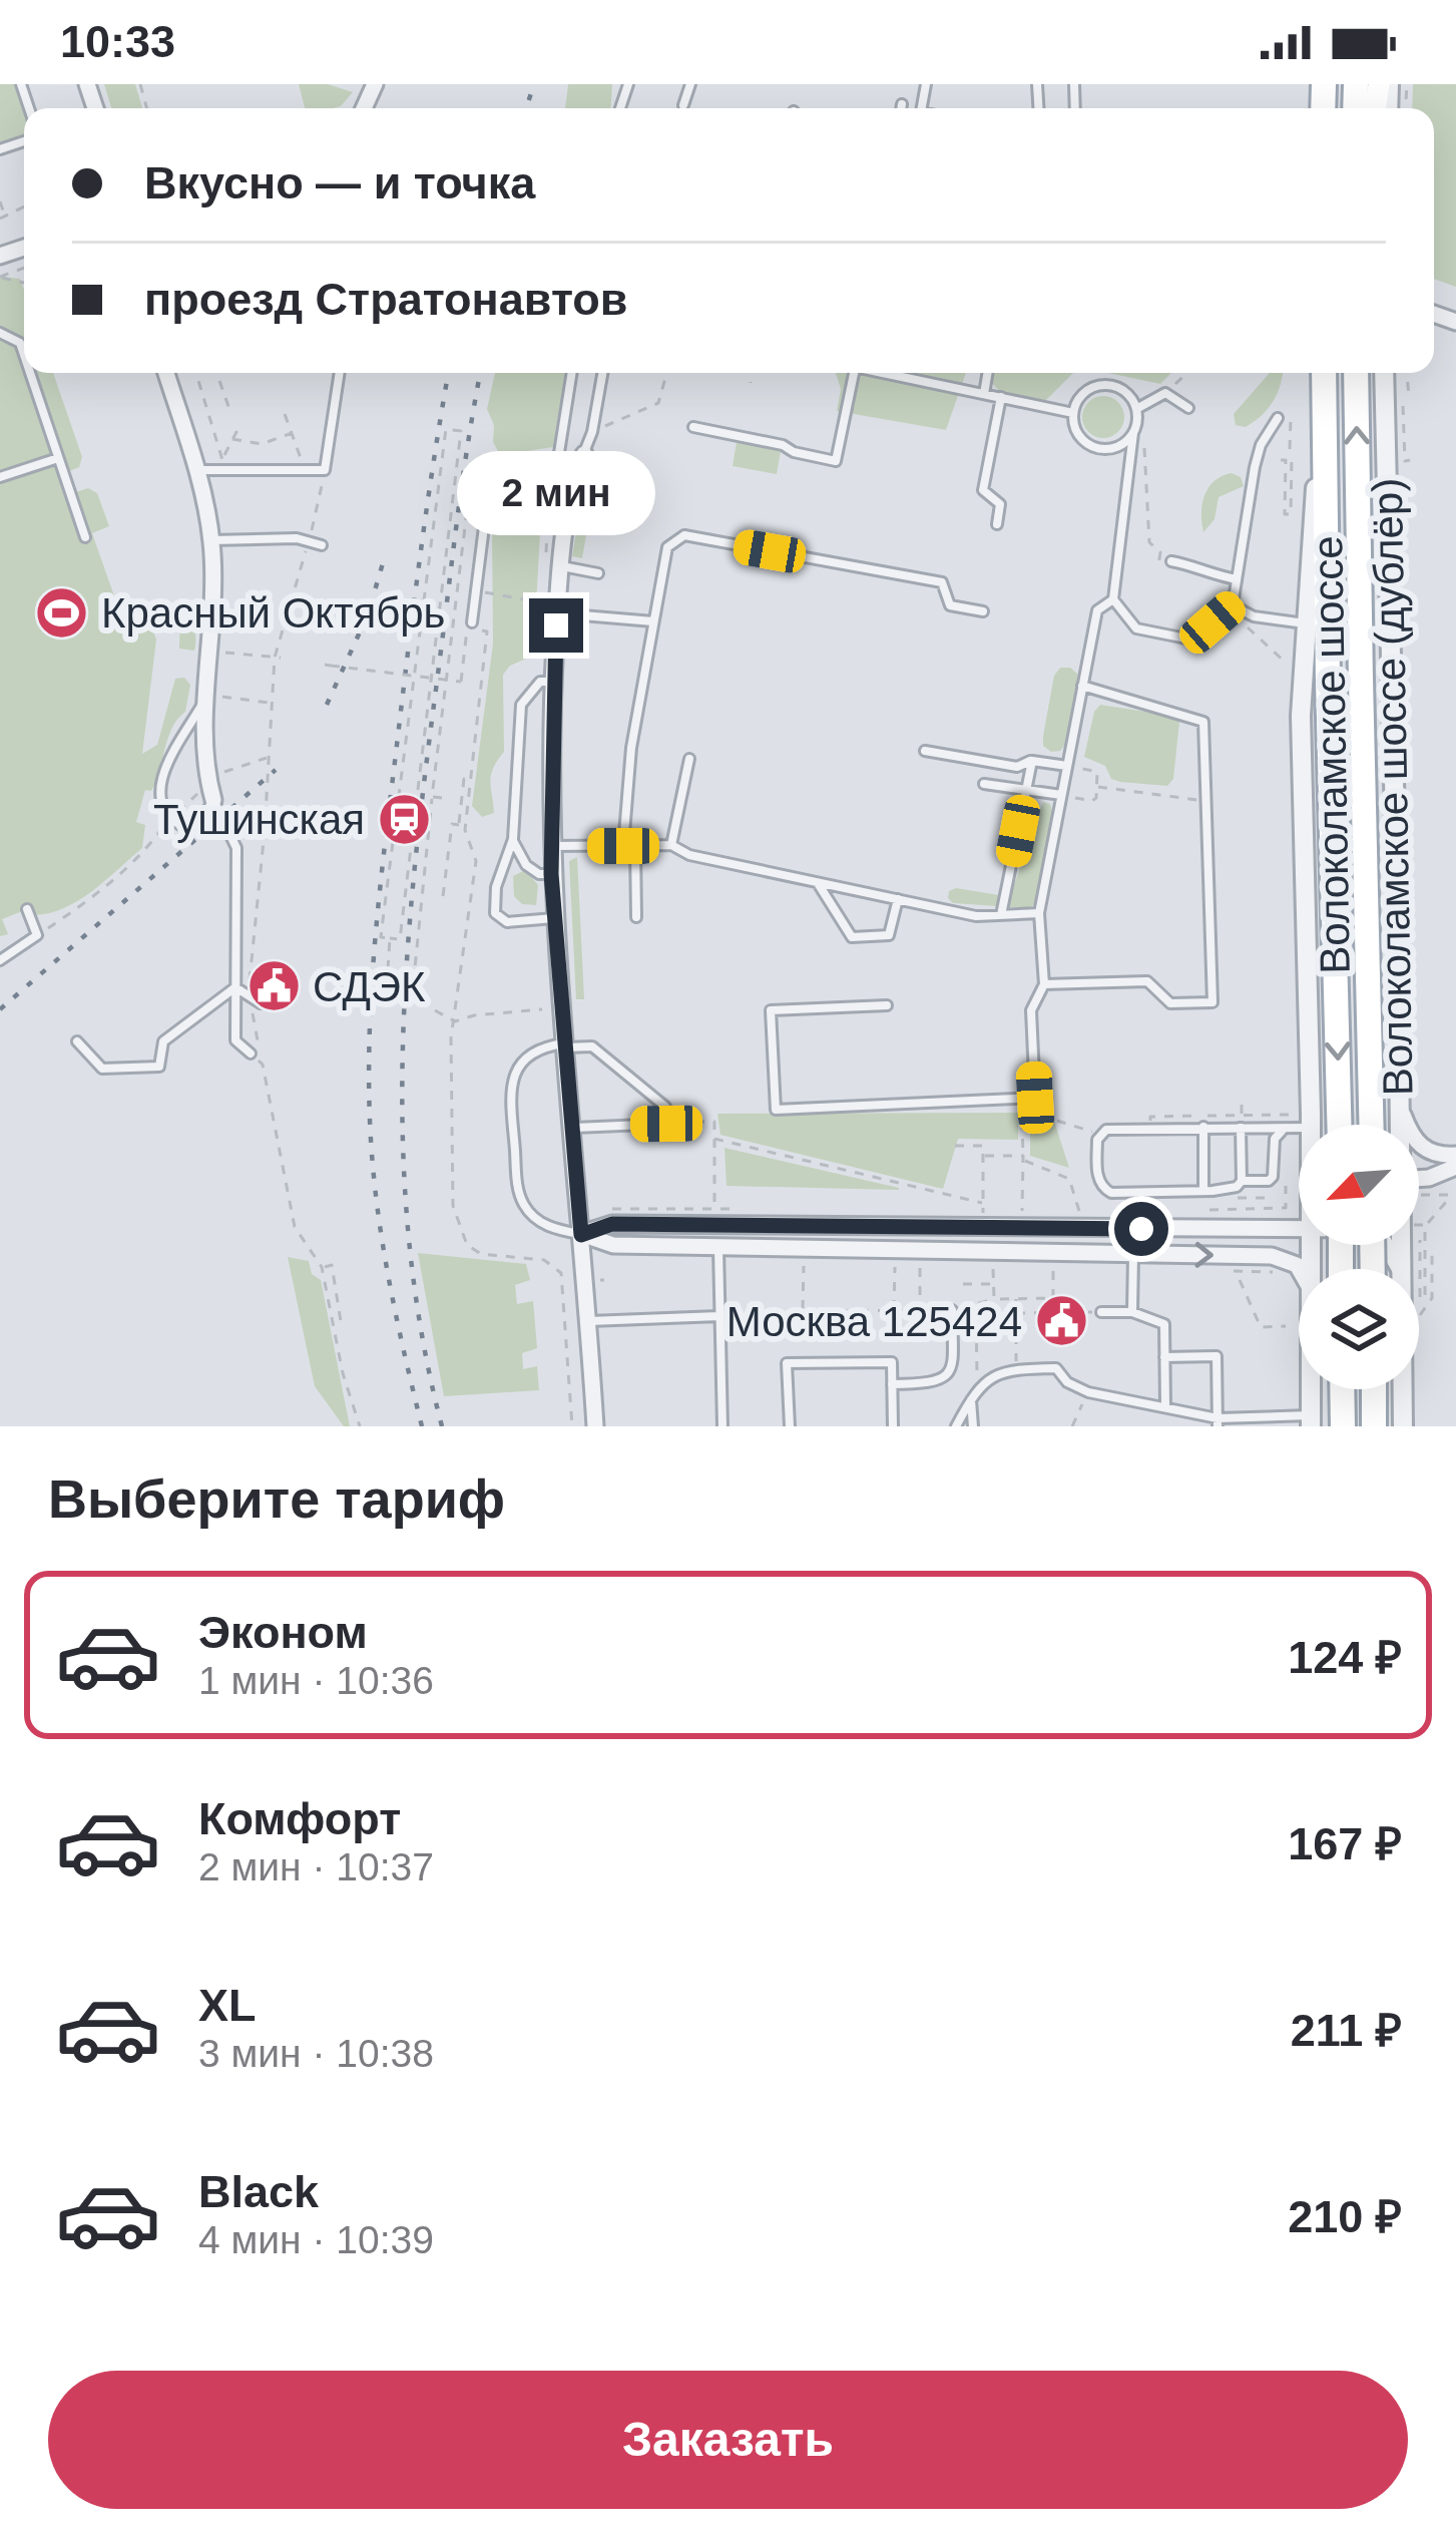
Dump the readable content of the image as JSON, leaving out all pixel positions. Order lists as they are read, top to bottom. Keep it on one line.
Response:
{"streets":{"main road":["Волоколамское шоссе"],"street":["Волоколамское шоссе (дублёр)"]},"crossings":[["Волоколамское шоссе","Волоколамское шоссе (дублёр)"]],"places":{"sports":["Красный Октябрь"],"station":["Тушинская"],"public building":["СДЭК","Москва 125424"]},"north":"bottom left","page":{"status":"10:33","banner":["Вкусно — и точка","проезд Стратонавтов"],"bubble":"2 мин","heading":"Выберите тариф","list":[{"name":"Эконом","note":"1 мин · 10:36","value":"124 ₽"},{"name":"Комфорт","note":"2 мин · 10:37","value":"167 ₽"},{"name":"XL","note":"3 мин · 10:38","value":"211 ₽"},{"name":"Black","note":"4 мин · 10:39","value":"210 ₽"}],"buttons":"Заказать"}}
